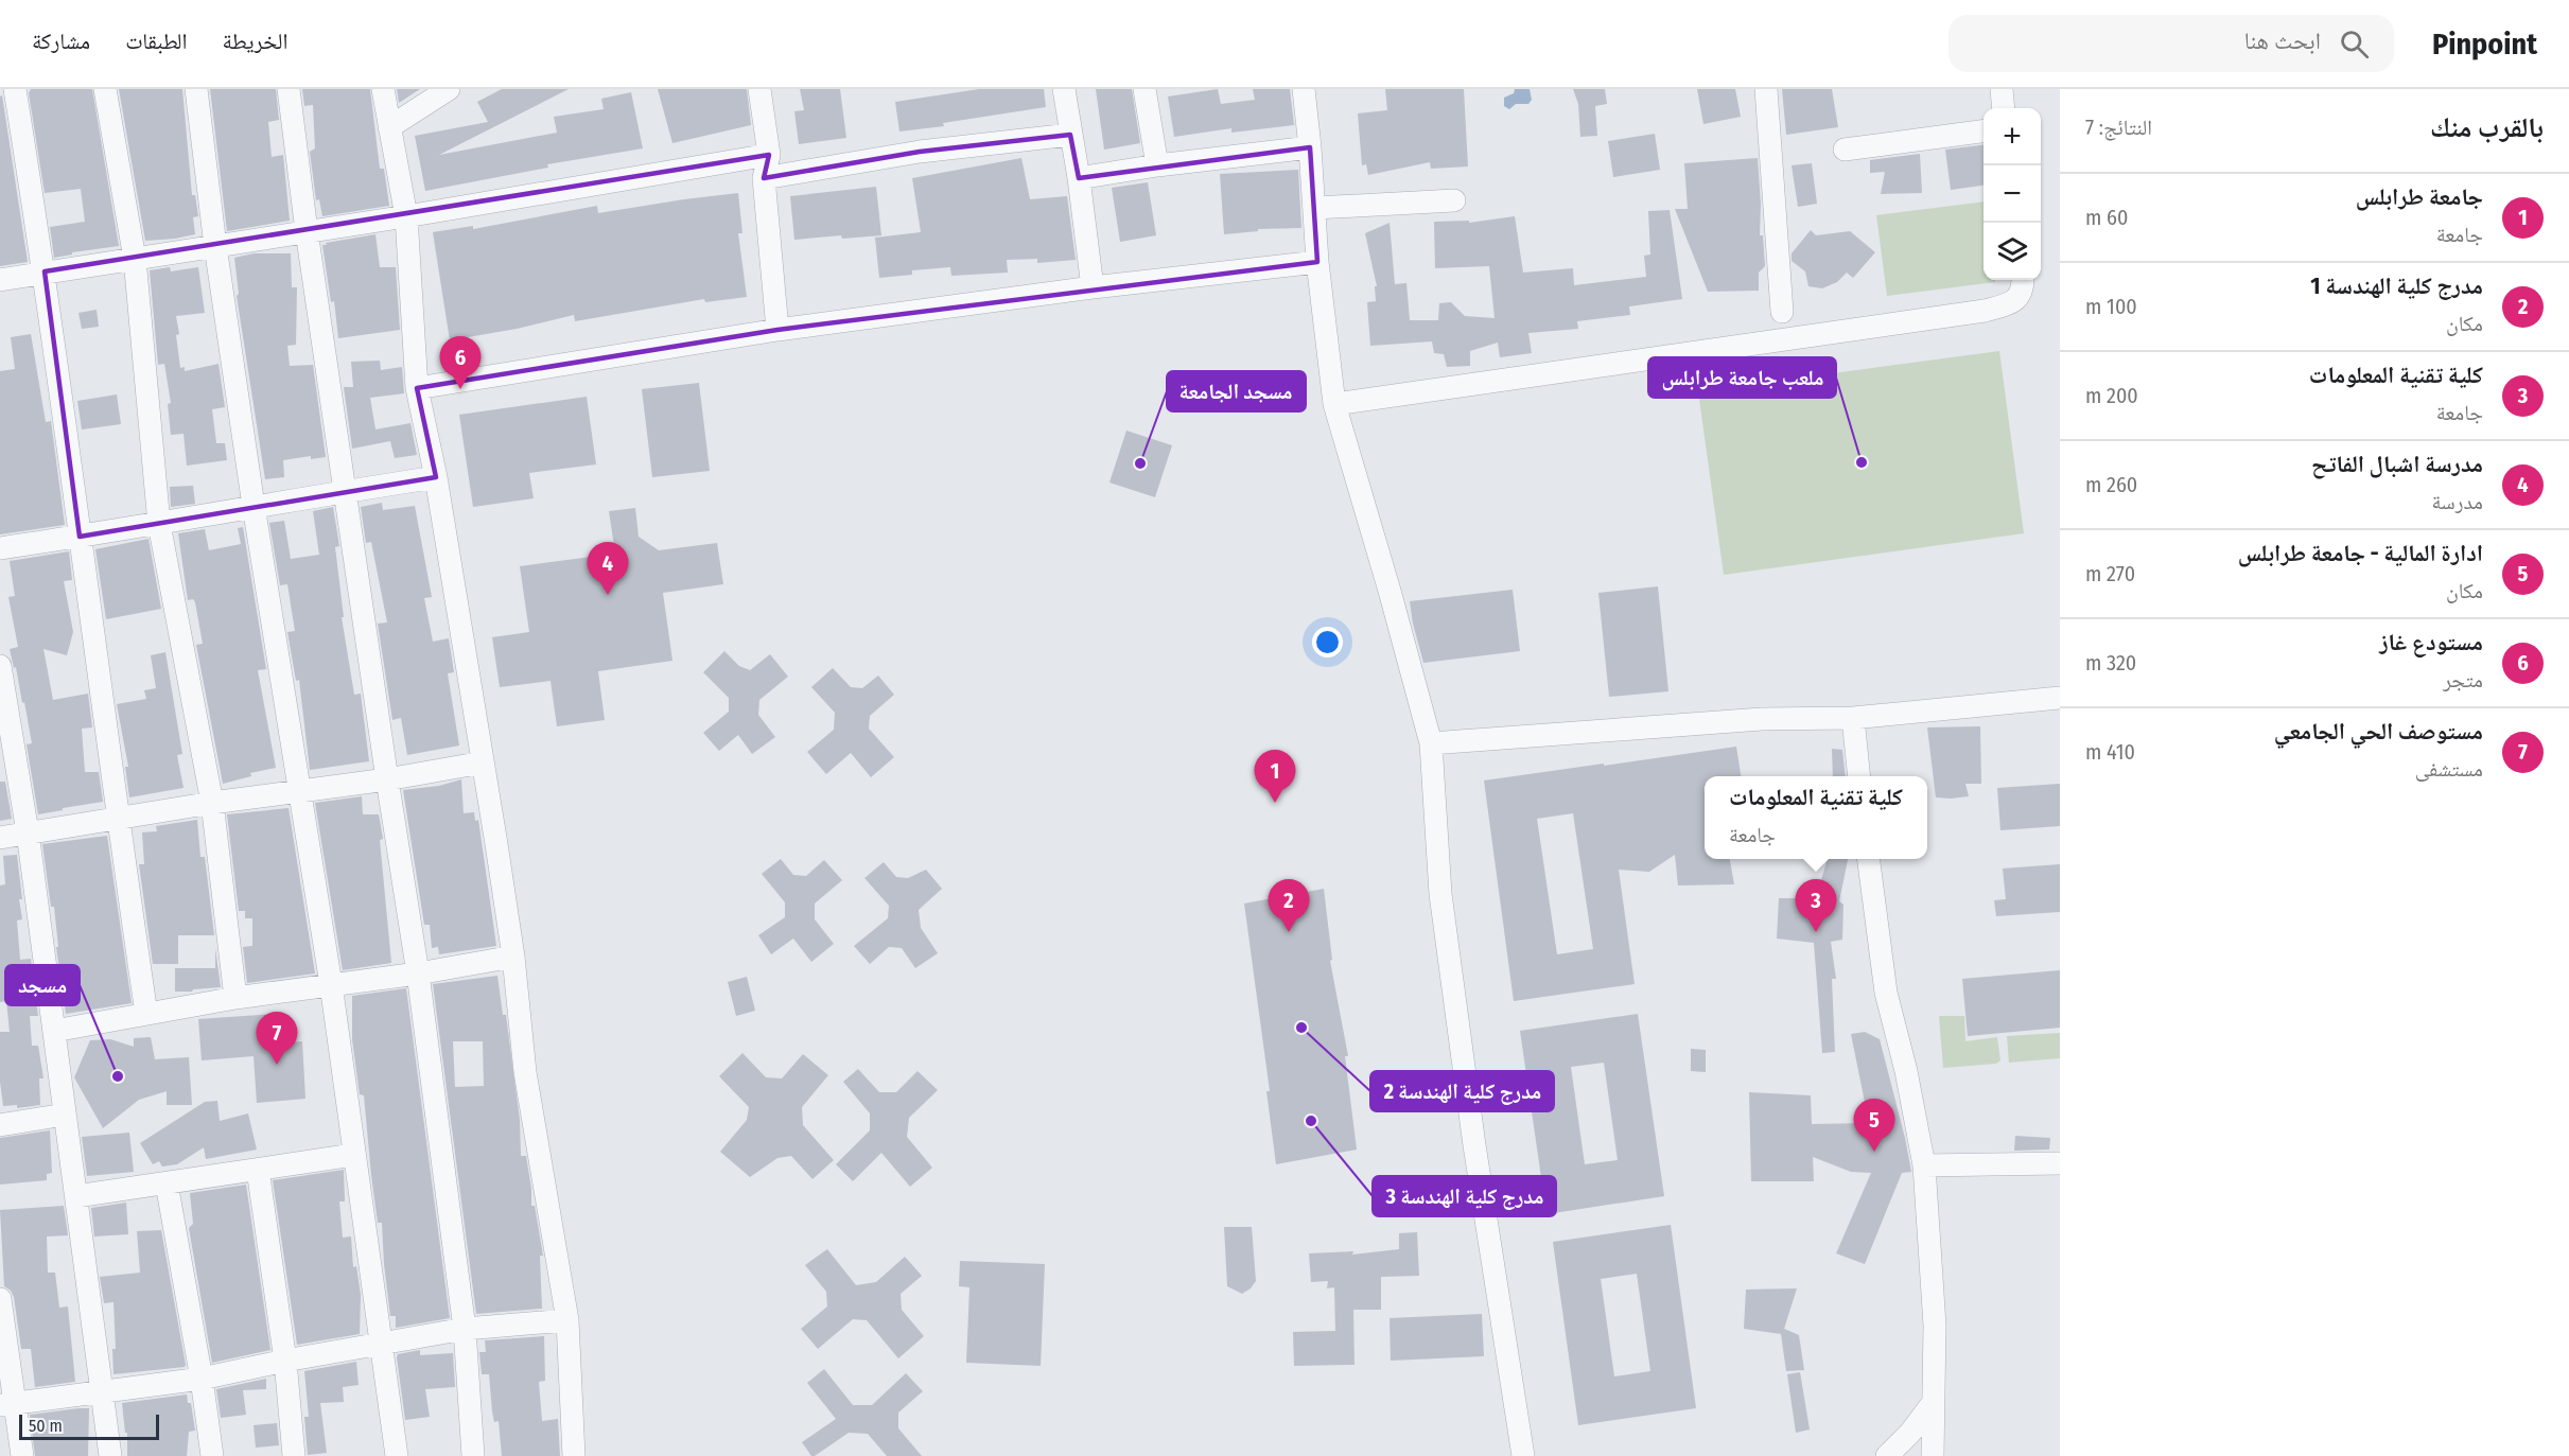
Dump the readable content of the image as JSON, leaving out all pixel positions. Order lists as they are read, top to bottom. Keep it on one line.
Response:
{"places":["ملعب جامعة طرابلس","مسجد الجامعة","مدرج كلية الهندسة 2","مسجد","مدرج كلية الهندسة 3"],"scale_bar":"50 m","page":{"header":"Pinpoint","search":"ابحث هنا","nav":["الخريطة","الطبقات","مشاركة"],"heading":["بالقرب منك","النتائج: 7"],"map_buttons":["+","−"],"list":[{"mark":"1","name":"جامعة طرابلس","note":"جامعة","value":"60 m"},{"mark":"2","name":"مدرج كلية الهندسة 1","note":"مكان","value":"100 m"},{"mark":"3","name":"كلية تقنية المعلومات","note":"جامعة","value":"200 m"},{"mark":"4","name":"مدرسة اشبال الفاتح","note":"مدرسة","value":"260 m"},{"mark":"5","name":"ادارة المالية - جامعة طرابلس","note":"مكان","value":"270 m"},{"mark":"6","name":"مستودع غاز","note":"متجر","value":"320 m"},{"mark":"7","name":"مستوصف الحي الجامعي","note":"مستشفى","value":"410 m"}],"pins":["6","4","1","2","3","7","5"],"popup":["كلية تقنية المعلومات","جامعة"],"scale":"50 m"}}
